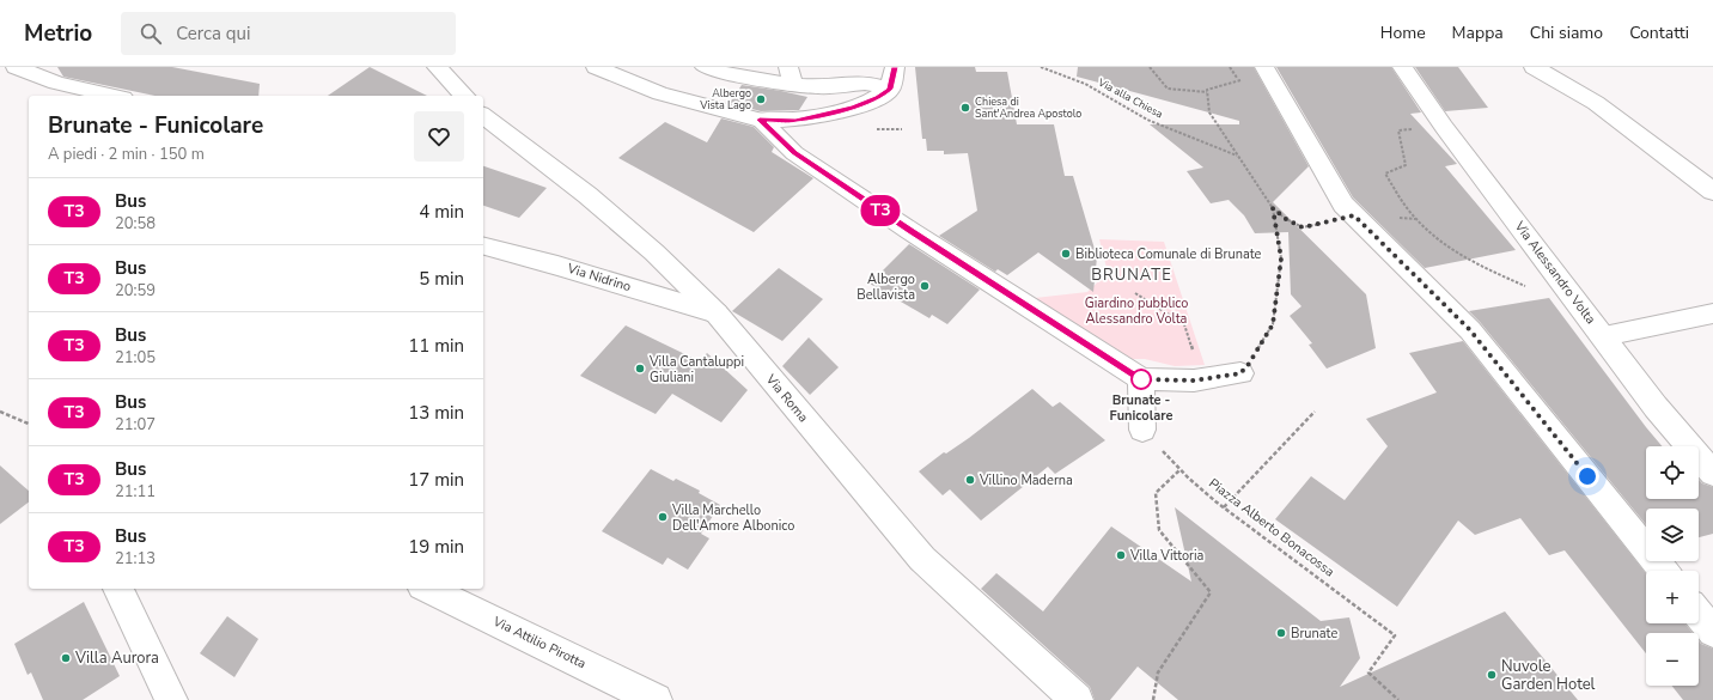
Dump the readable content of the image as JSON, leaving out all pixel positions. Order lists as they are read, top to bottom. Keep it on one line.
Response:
{"streets":{"street":["Via Alessandro Volta","Via Nidrino","Via Roma","Via Attilio Pirotta"],"path":["Via alla Chiesa","Piazza Alberto Bonacossa"]},"crossings":[["Via Nidrino","Via Roma"]],"districts":["BRUNATE"],"parks":["Giardino pubblico Alessandro Volta"],"places":["Albergo Vista Lago","Chiesa di Sant'Andrea Apostolo","Biblioteca Comunale di Brunate","Albergo Bellavista","Villa Cantaluppi Giuliani","Brunate - Funicolare","Villino Maderna","Villa Marchello Dell'Amore Albonico","Villa Vittoria","Brunate","Villa Aurora","Nuvole Garden Hotel"],"lines":["bus line T3"],"page":{"header":"Metrio","search":"Cerca qui","nav":["Home","Mappa","Chi siamo","Contatti"],"on_map":"T3","heading":["Brunate - Funicolare","A piedi · 2 min · 150 m"],"list":[{"mark":"T3","name":"Bus","note":"20:58","value":"4 min"},{"mark":"T3","name":"Bus","note":"20:59","value":"5 min"},{"mark":"T3","name":"Bus","note":"21:05","value":"11 min"},{"mark":"T3","name":"Bus","note":"21:07","value":"13 min"},{"mark":"T3","name":"Bus","note":"21:11","value":"17 min"},{"mark":"T3","name":"Bus","note":"21:13","value":"19 min"}],"map_buttons":["+","−"]}}
